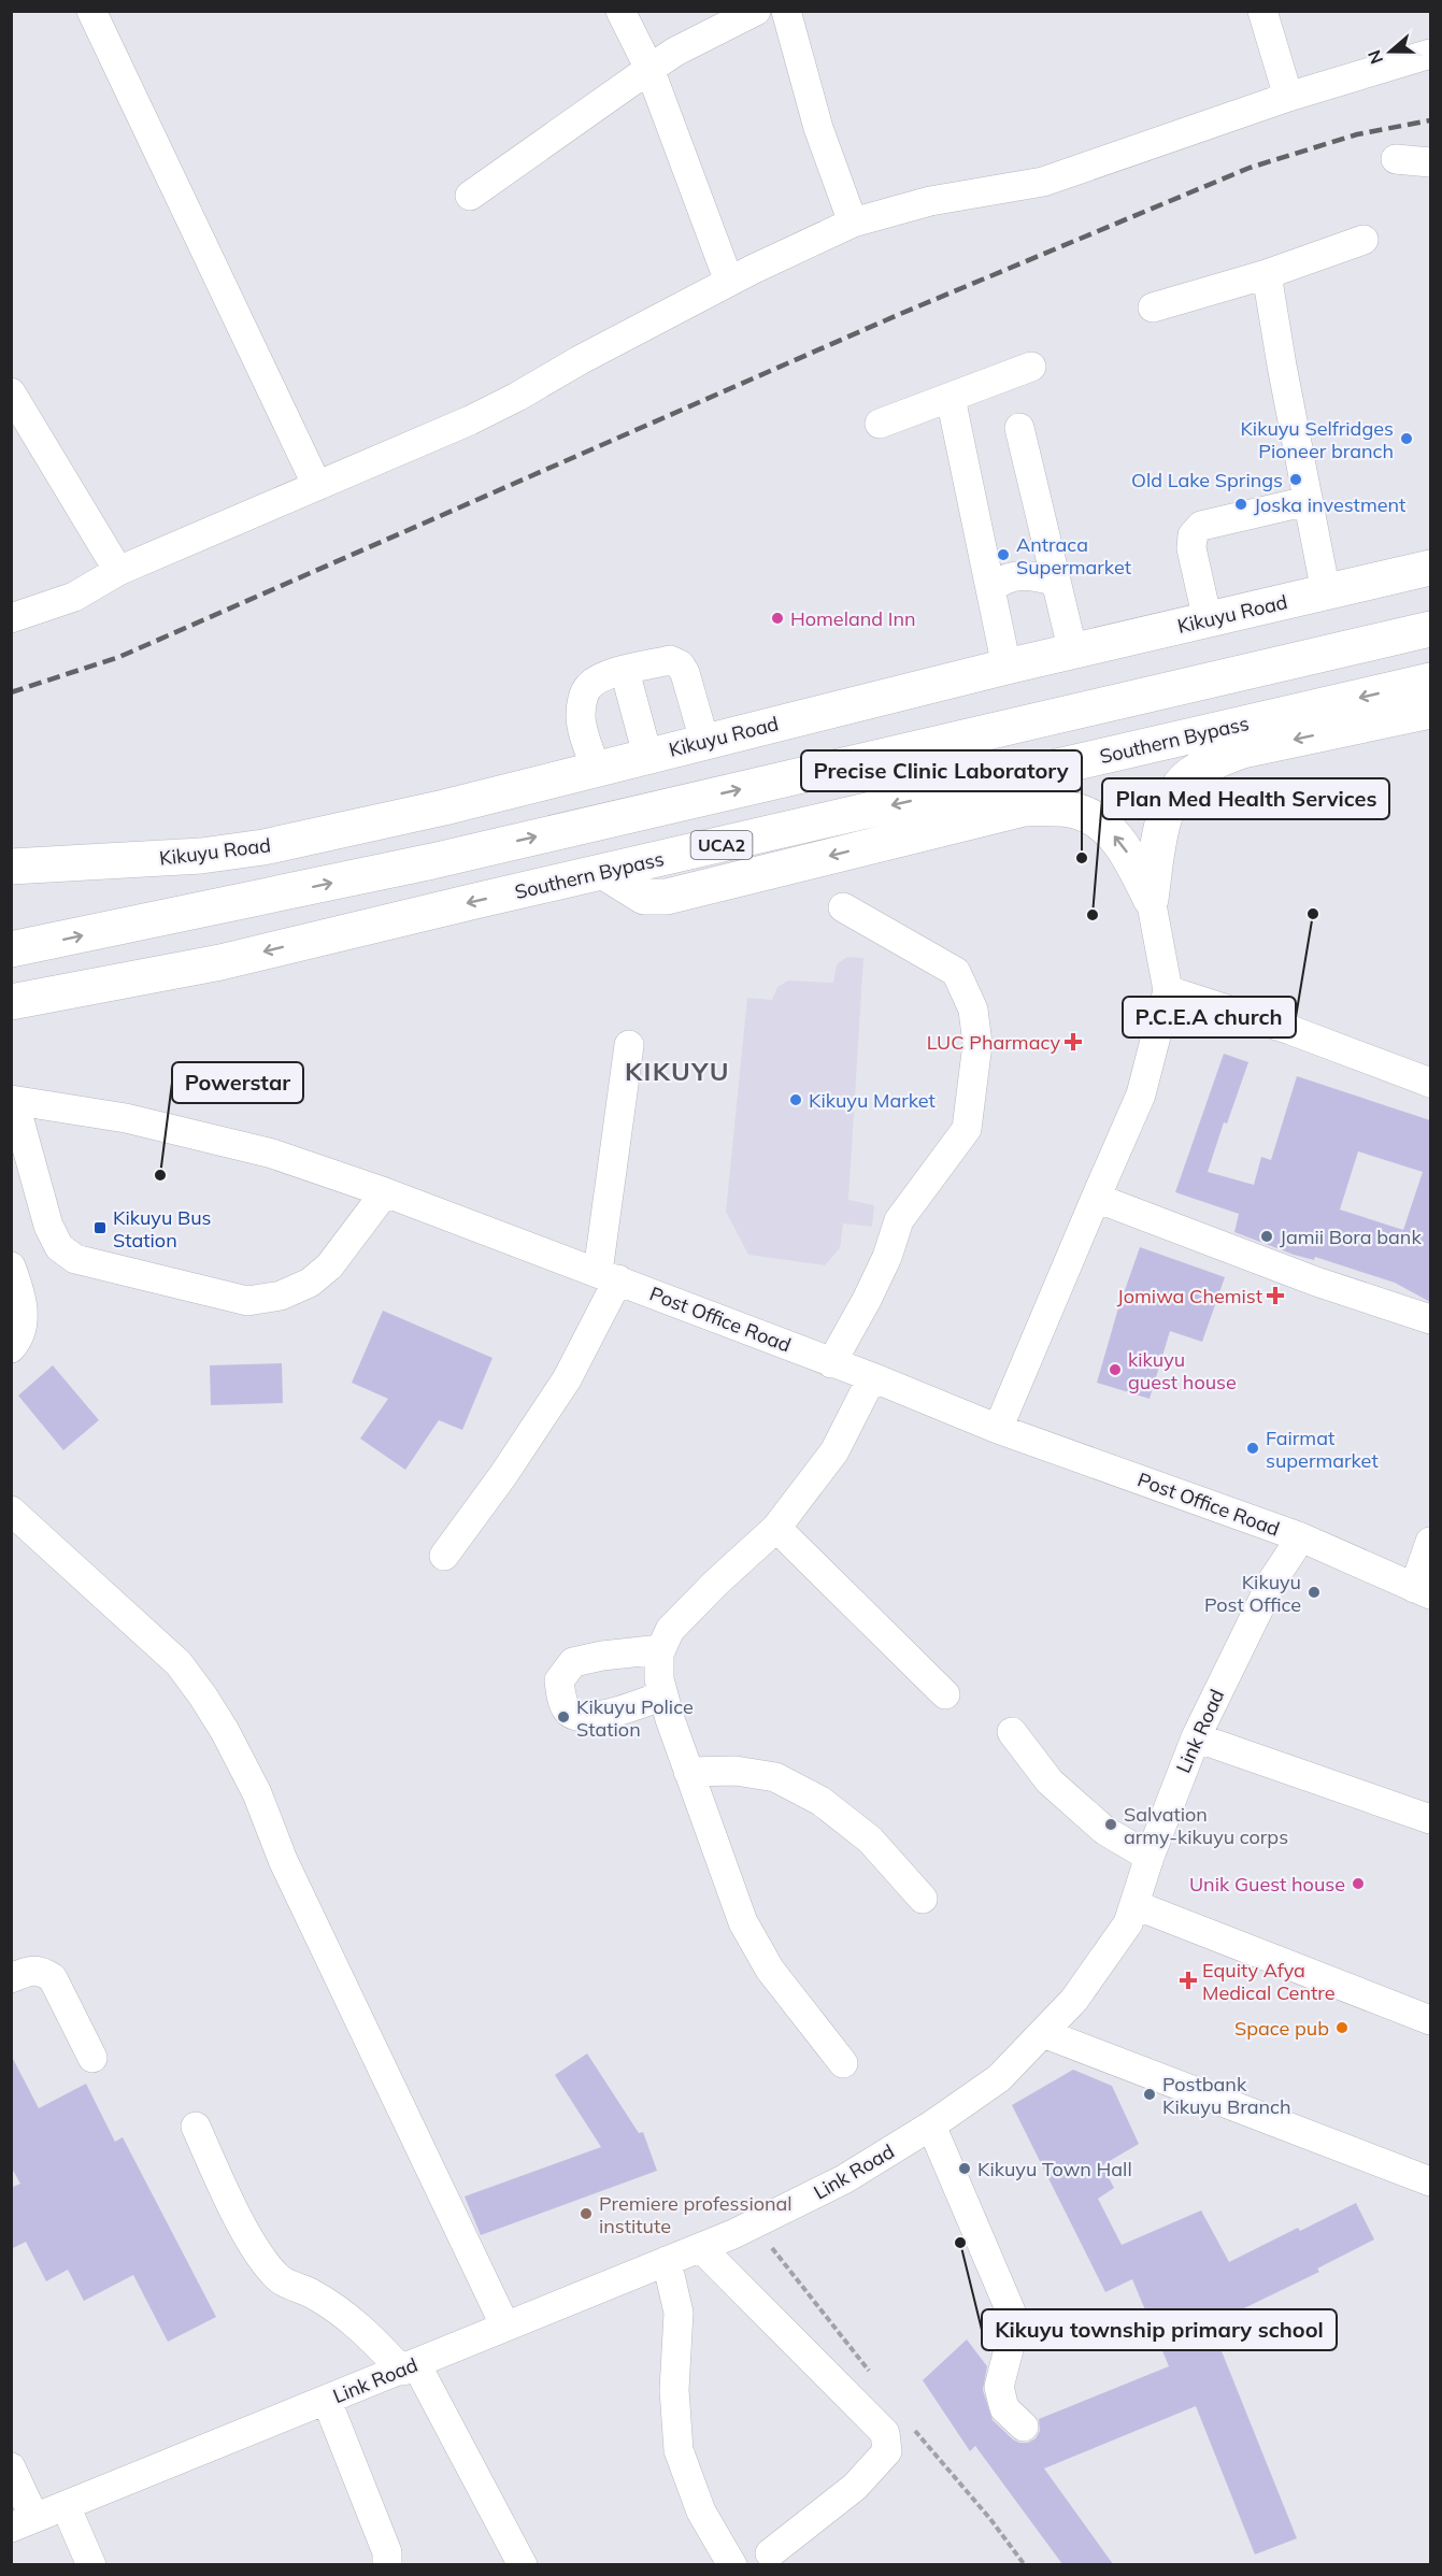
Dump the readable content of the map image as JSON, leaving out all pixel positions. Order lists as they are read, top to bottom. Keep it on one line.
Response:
{"streets":{"main road":["Kikuyu Road","Southern Bypass","UCA2"],"street":["Post Office Road","Link Road"]},"crossings":[["Post Office Road","Link Road"]],"districts":["KIKUYU"],"places":{"other":["Kikuyu Selfridges Pioneer branch","Old Lake Springs","Joska investment","Antraca Supermarket","Homeland Inn","Precise Clinic Laboratory","P.C.E.A church","Plan Med Health Services","Kikuyu Market","Powerstar","Jamii Bora bank","kikuyu guest house","Fairmat supermarket","Kikuyu Post Office","Kikuyu Police Station","Salvation army-kikuyu corps","Unik Guest house","Space pub","Postbank Kikuyu Branch","Kikuyu Town Hall","Premiere professional institute","Kikuyu township primary school"],"health":["LUC Pharmacy","Jomiwa Chemist","Equity Afya Medical Centre"],"transit":["Kikuyu Bus Station"]},"north":"left"}
